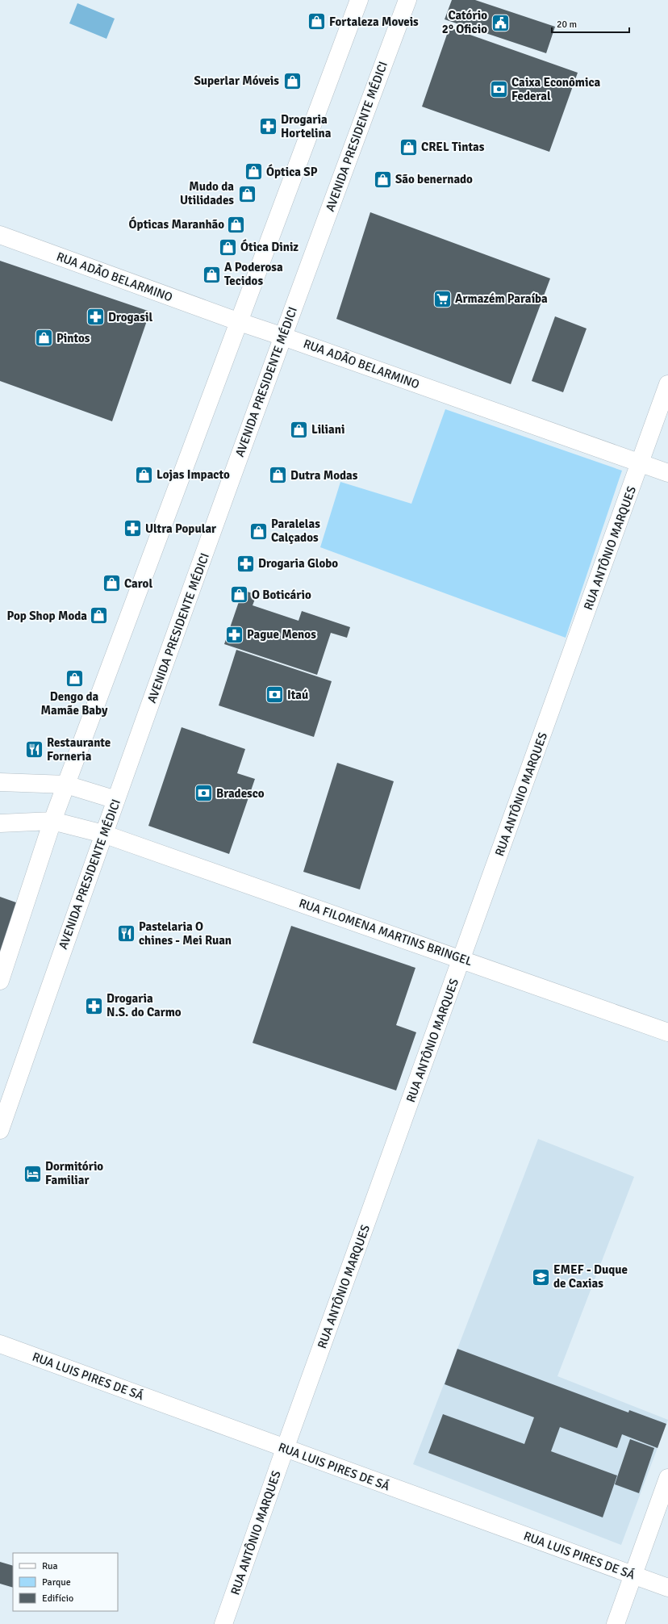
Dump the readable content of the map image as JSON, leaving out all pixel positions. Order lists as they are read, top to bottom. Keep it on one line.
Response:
{"streets":{"street":["AVENIDA PRESIDENTE MÉDICI","RUA ADÃO BELARMINO","RUA ANTÔNIO MARQUES","RUA FILOMENA MARTINS BRINGEL","RUA LUIS PIRES DE SÁ"]},"crossings":[["AVENIDA PRESIDENTE MÉDICI","RUA ADÃO BELARMINO"],["AVENIDA PRESIDENTE MÉDICI","RUA FILOMENA MARTINS BRINGEL"],["RUA ADÃO BELARMINO","RUA ANTÔNIO MARQUES"],["RUA ANTÔNIO MARQUES","RUA FILOMENA MARTINS BRINGEL"],["RUA ANTÔNIO MARQUES","RUA LUIS PIRES DE SÁ"]],"places":{"shop":["Fortaleza Moveis","Superlar Móveis","CREL Tintas","Óptica SP","São benernado","Mudo da Utilidades","Ópticas Maranhão","Ótica Diniz","A Poderosa Tecidos","Pintos","Liliani","Lojas Impacto","Dutra Modas","Paralelas Calçados","Carol","O Boticário","Pop Shop Moda","Dengo da Mamãe Baby"],"public building":["Catório 2° Oficio"],"bank":["Caixa Econômica Federal","Itaú","Bradesco"],"pharmacy":["Drogaria Hortelina","Drogasil","Ultra Popular","Drogaria Globo","Pague Menos","Drogaria N.S. do Carmo"],"supermarket":["Armazém Paraíba"],"restaurant":["Restaurante Forneria","Pastelaria O chines - Mei Ruan"],"hotel":["Dormitório Familiar"],"school or university":["EMEF - Duque de Caxias"]},"legend":["Rua","Parque","Edifício"],"scale_bar":"20 m"}
